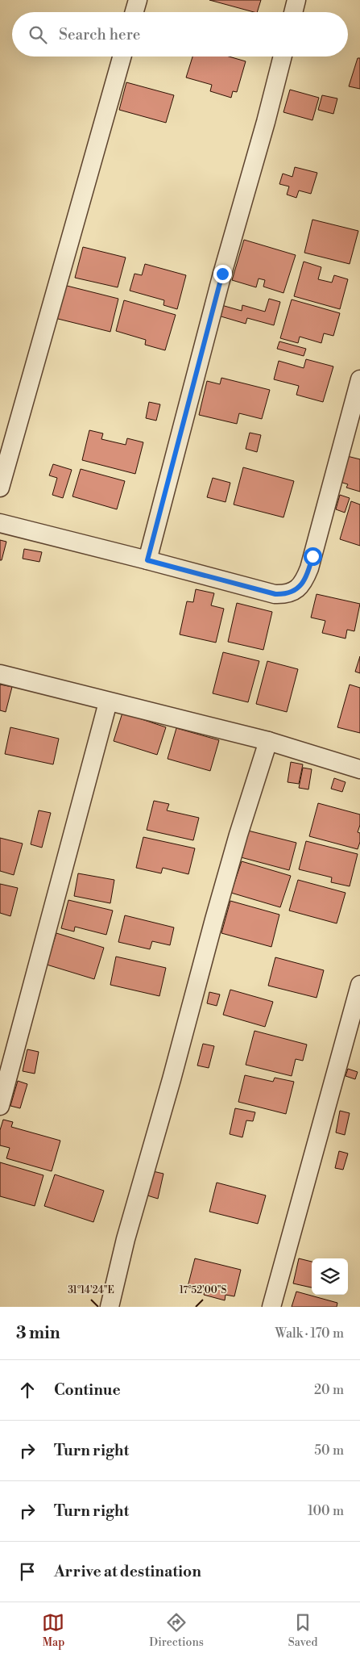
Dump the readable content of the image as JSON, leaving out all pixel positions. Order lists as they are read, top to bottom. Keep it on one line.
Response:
{"page":{"search":"Search here","heading":["3 min","Walk · 170 m"],"list":[["Continue","20 m"],["Turn right","50 m"],["Turn right","100 m"],"Arrive at destination"],"nav":["Map","Directions","Saved"]},"coordinates":["31°14'24\"E","17°52'00\"S"]}
